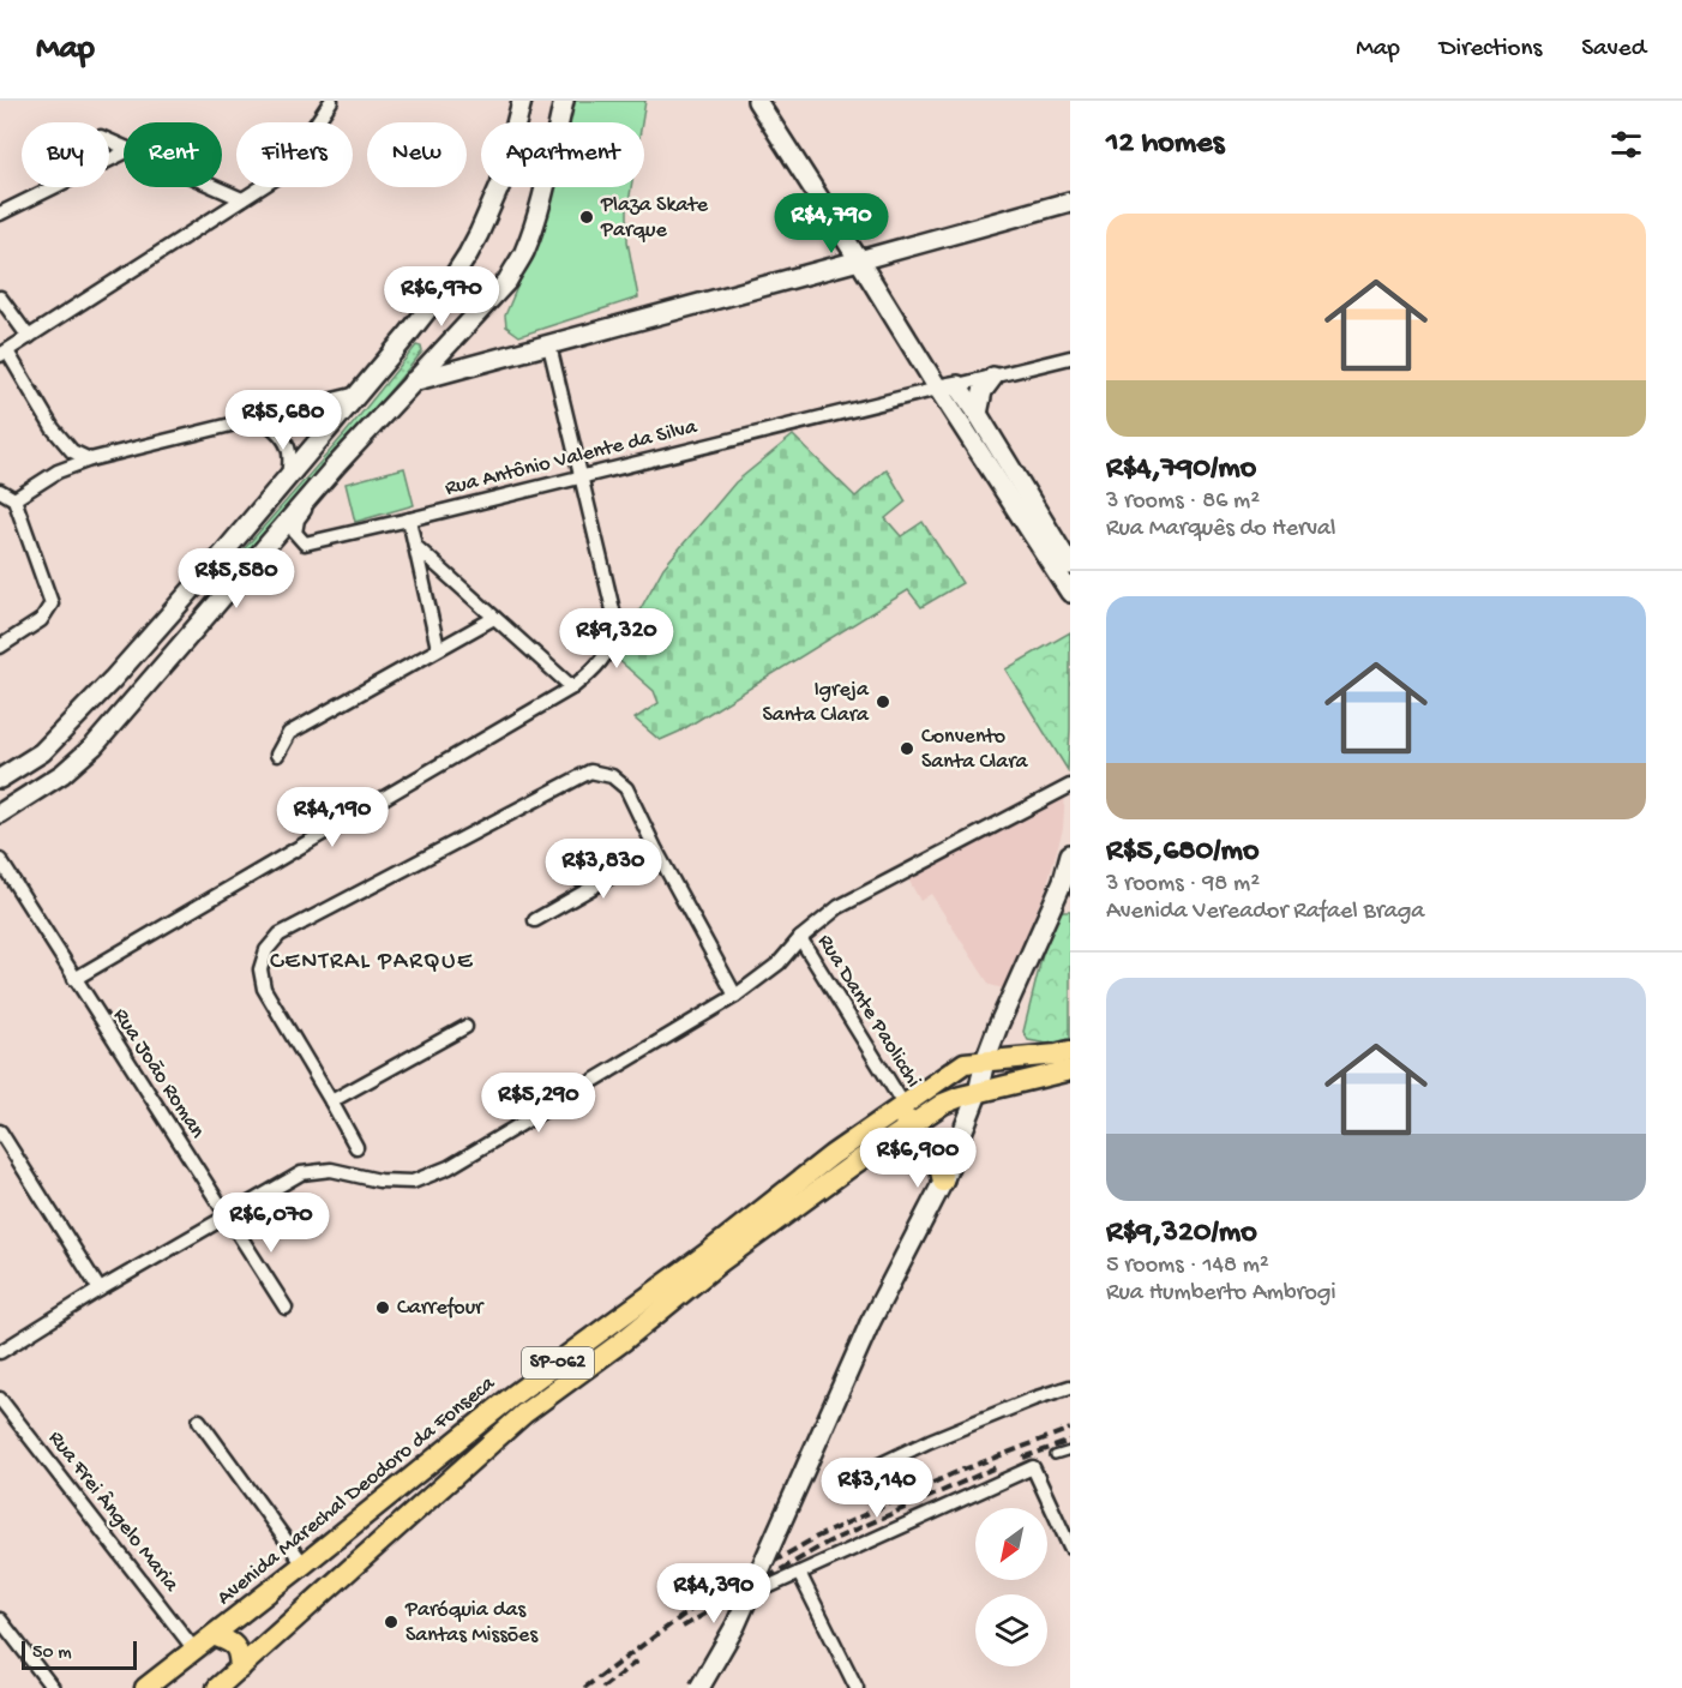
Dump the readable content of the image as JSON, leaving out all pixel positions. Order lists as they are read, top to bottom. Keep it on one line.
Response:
{"streets":{"main road":["SP-062","Avenida Marechal Deodoro da Fonseca"],"street":["Rua Antônio Valente da Silva","Rua Dante Paolicchi","Rua João Roman","Rua Frei Ângelo Maria"]},"crossings":[["Rua Dante Paolicchi","Avenida Marechal Deodoro da Fonseca"],["SP-062","Avenida Marechal Deodoro da Fonseca"],["Avenida Marechal Deodoro da Fonseca","Rua Frei Ângelo Maria"]],"districts":["CENTRAL PARQUE"],"places":["Plaza Skate Parque","Igreja Santa Clara","Convento Santa Clara","Carrefour","Paróquia das Santas Missões"],"scale_bar":"50 m","north":"bottom left","page":{"header":"Map","nav":["Map","Directions","Saved"],"heading":"12 homes","chip":["Buy","Rent","Filters","New","Apartment"],"list":[{"name":"R$4,790/mo","note":"3 rooms · 86 m² · Rua Marquês do Herval"},{"name":"R$5,680/mo","note":"3 rooms · 98 m² · Avenida Vereador Rafael Braga"},{"name":"R$9,320/mo","note":"5 rooms · 148 m² · Rua Humberto Ambrogi"}],"price":["R$4,790","R$6,970","R$5,680","R$5,580","R$9,320","R$4,190","R$3,830","R$5,290","R$6,900","R$6,070","R$3,140","R$4,390"],"scale":"50 m"}}
